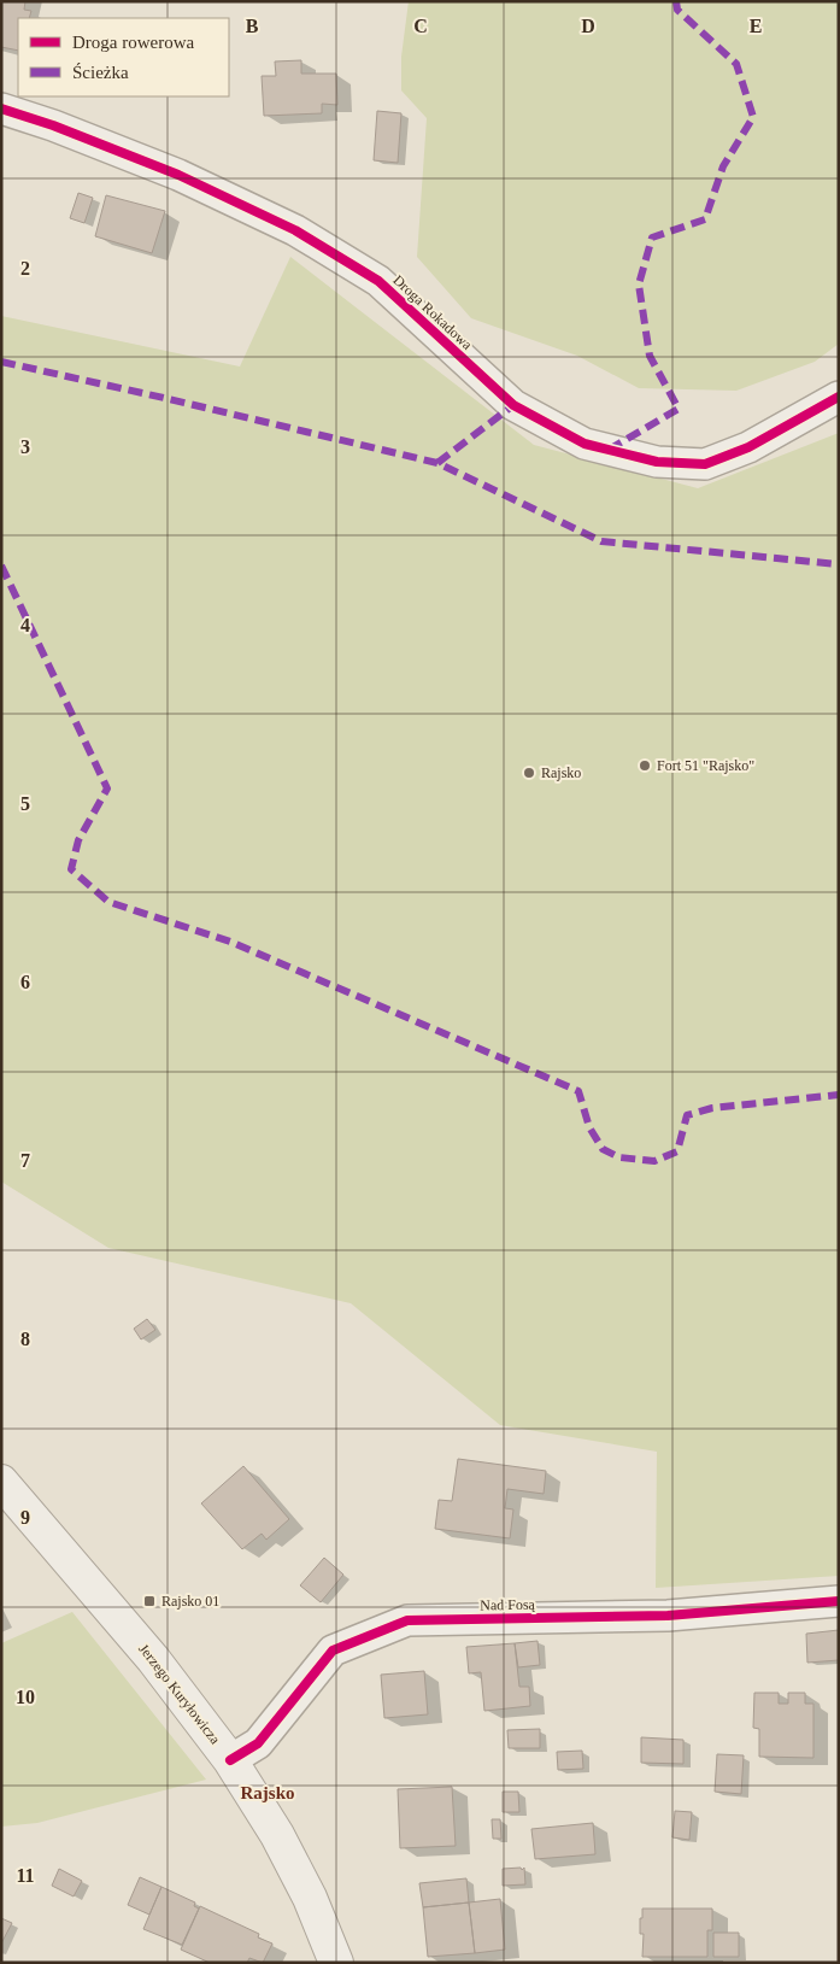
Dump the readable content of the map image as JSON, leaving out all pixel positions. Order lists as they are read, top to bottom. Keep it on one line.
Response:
{"streets":{"street":["Droga Rokadowa","Nad Fosą","Jerzego Kuryłowicza"]},"crossings":[["Nad Fosą","Jerzego Kuryłowicza"]],"districts":["Rajsko"],"places":{"other":["Fort 51 \"Rajsko\"","Rajsko"],"transit":["Rajsko 01"]},"legend":["Droga rowerowa","Ścieżka"],"grid":{"columns":["B","C","D","E"],"rows":["2","3","4","5","6","7","8","9","10","11"]}}
